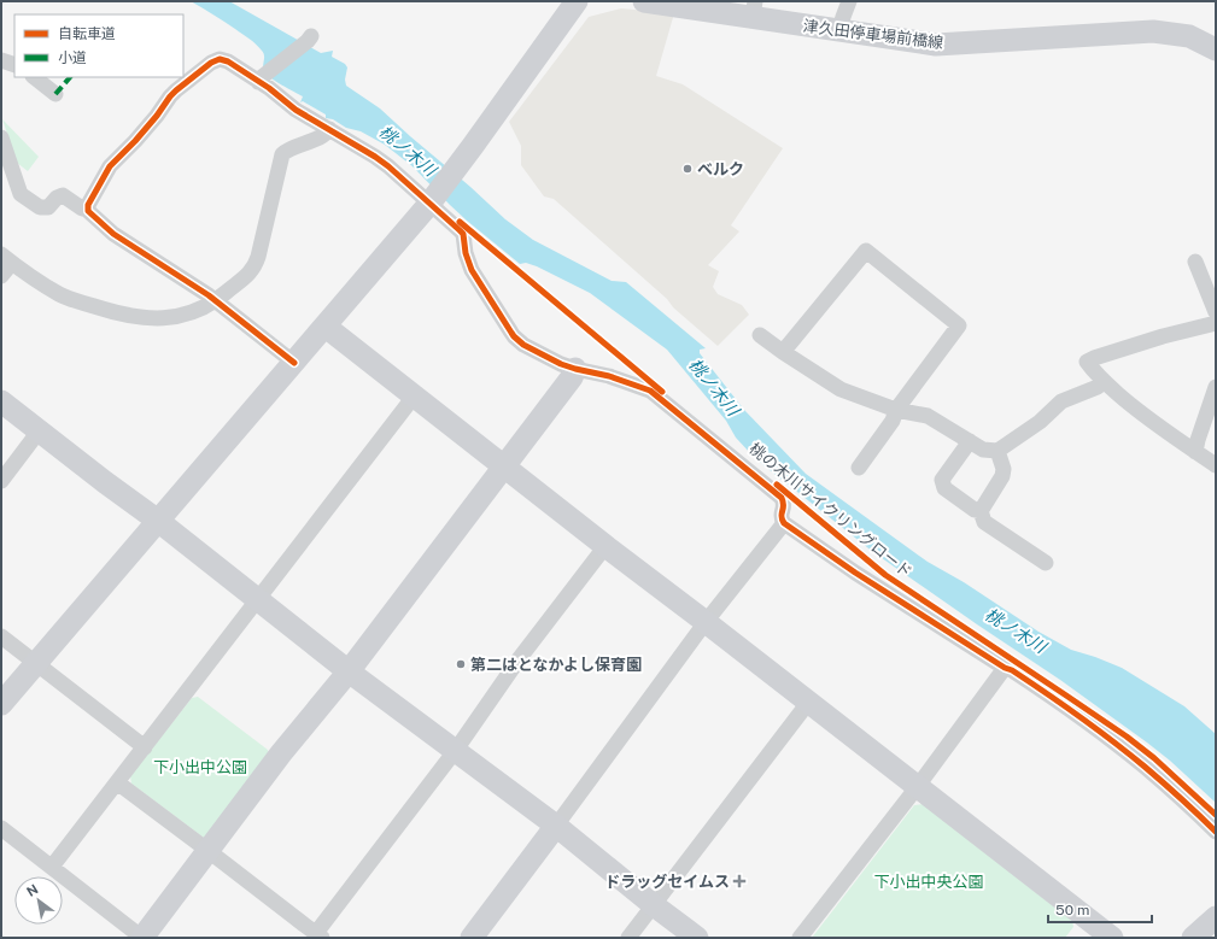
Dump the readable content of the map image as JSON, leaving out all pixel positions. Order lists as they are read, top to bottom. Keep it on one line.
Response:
{"streets":{"street":["津久田停車場前橋線"],"cycle path":["桃の木川サイクリングロード"]},"water":["桃ノ木川"],"parks":["下小出中公園","下小出中央公園"],"places":{"other":["ベルク","第二はとなかよし保育園"],"health":["ドラッグセイムス"]},"legend":["自転車道","小道"],"scale_bar":"50 m","north":"top left"}
